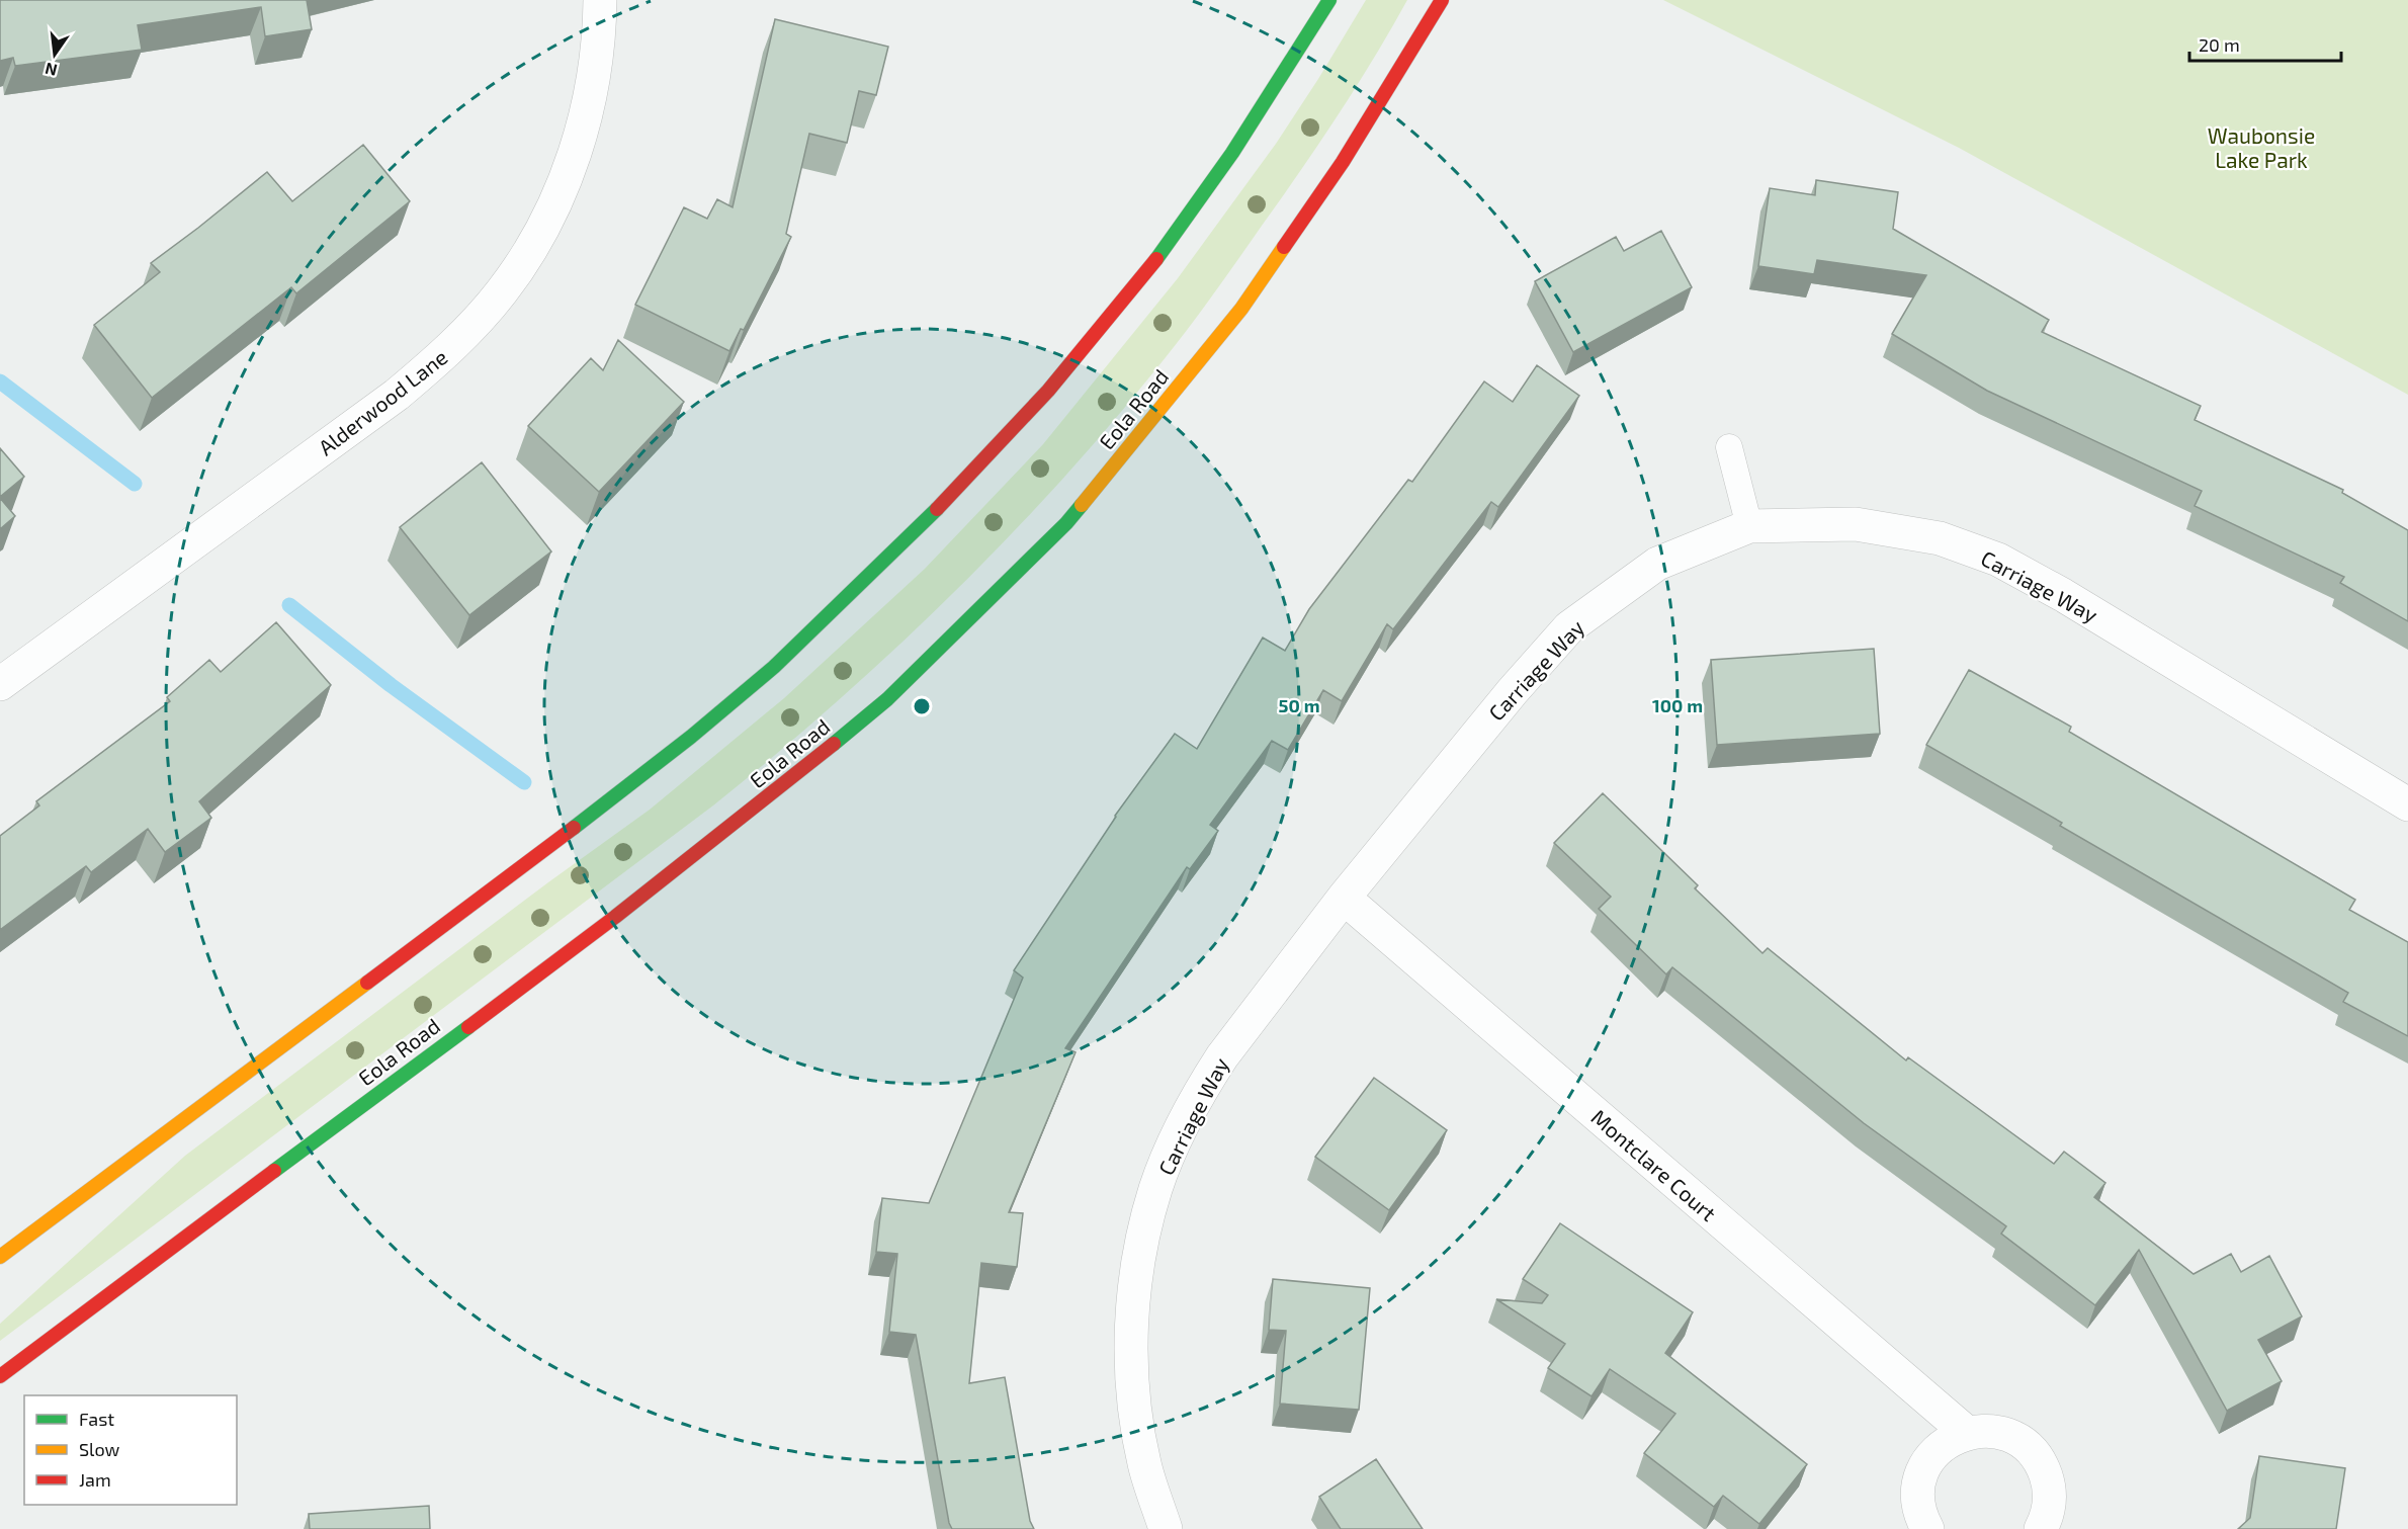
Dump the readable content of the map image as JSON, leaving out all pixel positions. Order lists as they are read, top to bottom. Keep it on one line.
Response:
{"streets":{"main road":["Eola Road"],"street":["Alderwood Lane","Carriage Way","Montclare Court"]},"crossings":[["Carriage Way","Montclare Court"]],"parks":["Waubonsie Lake Park"],"legend":["Fast","Slow","Jam"],"scale_bar":"20 m","north":"bottom","rings":["50 m","100 m"]}
